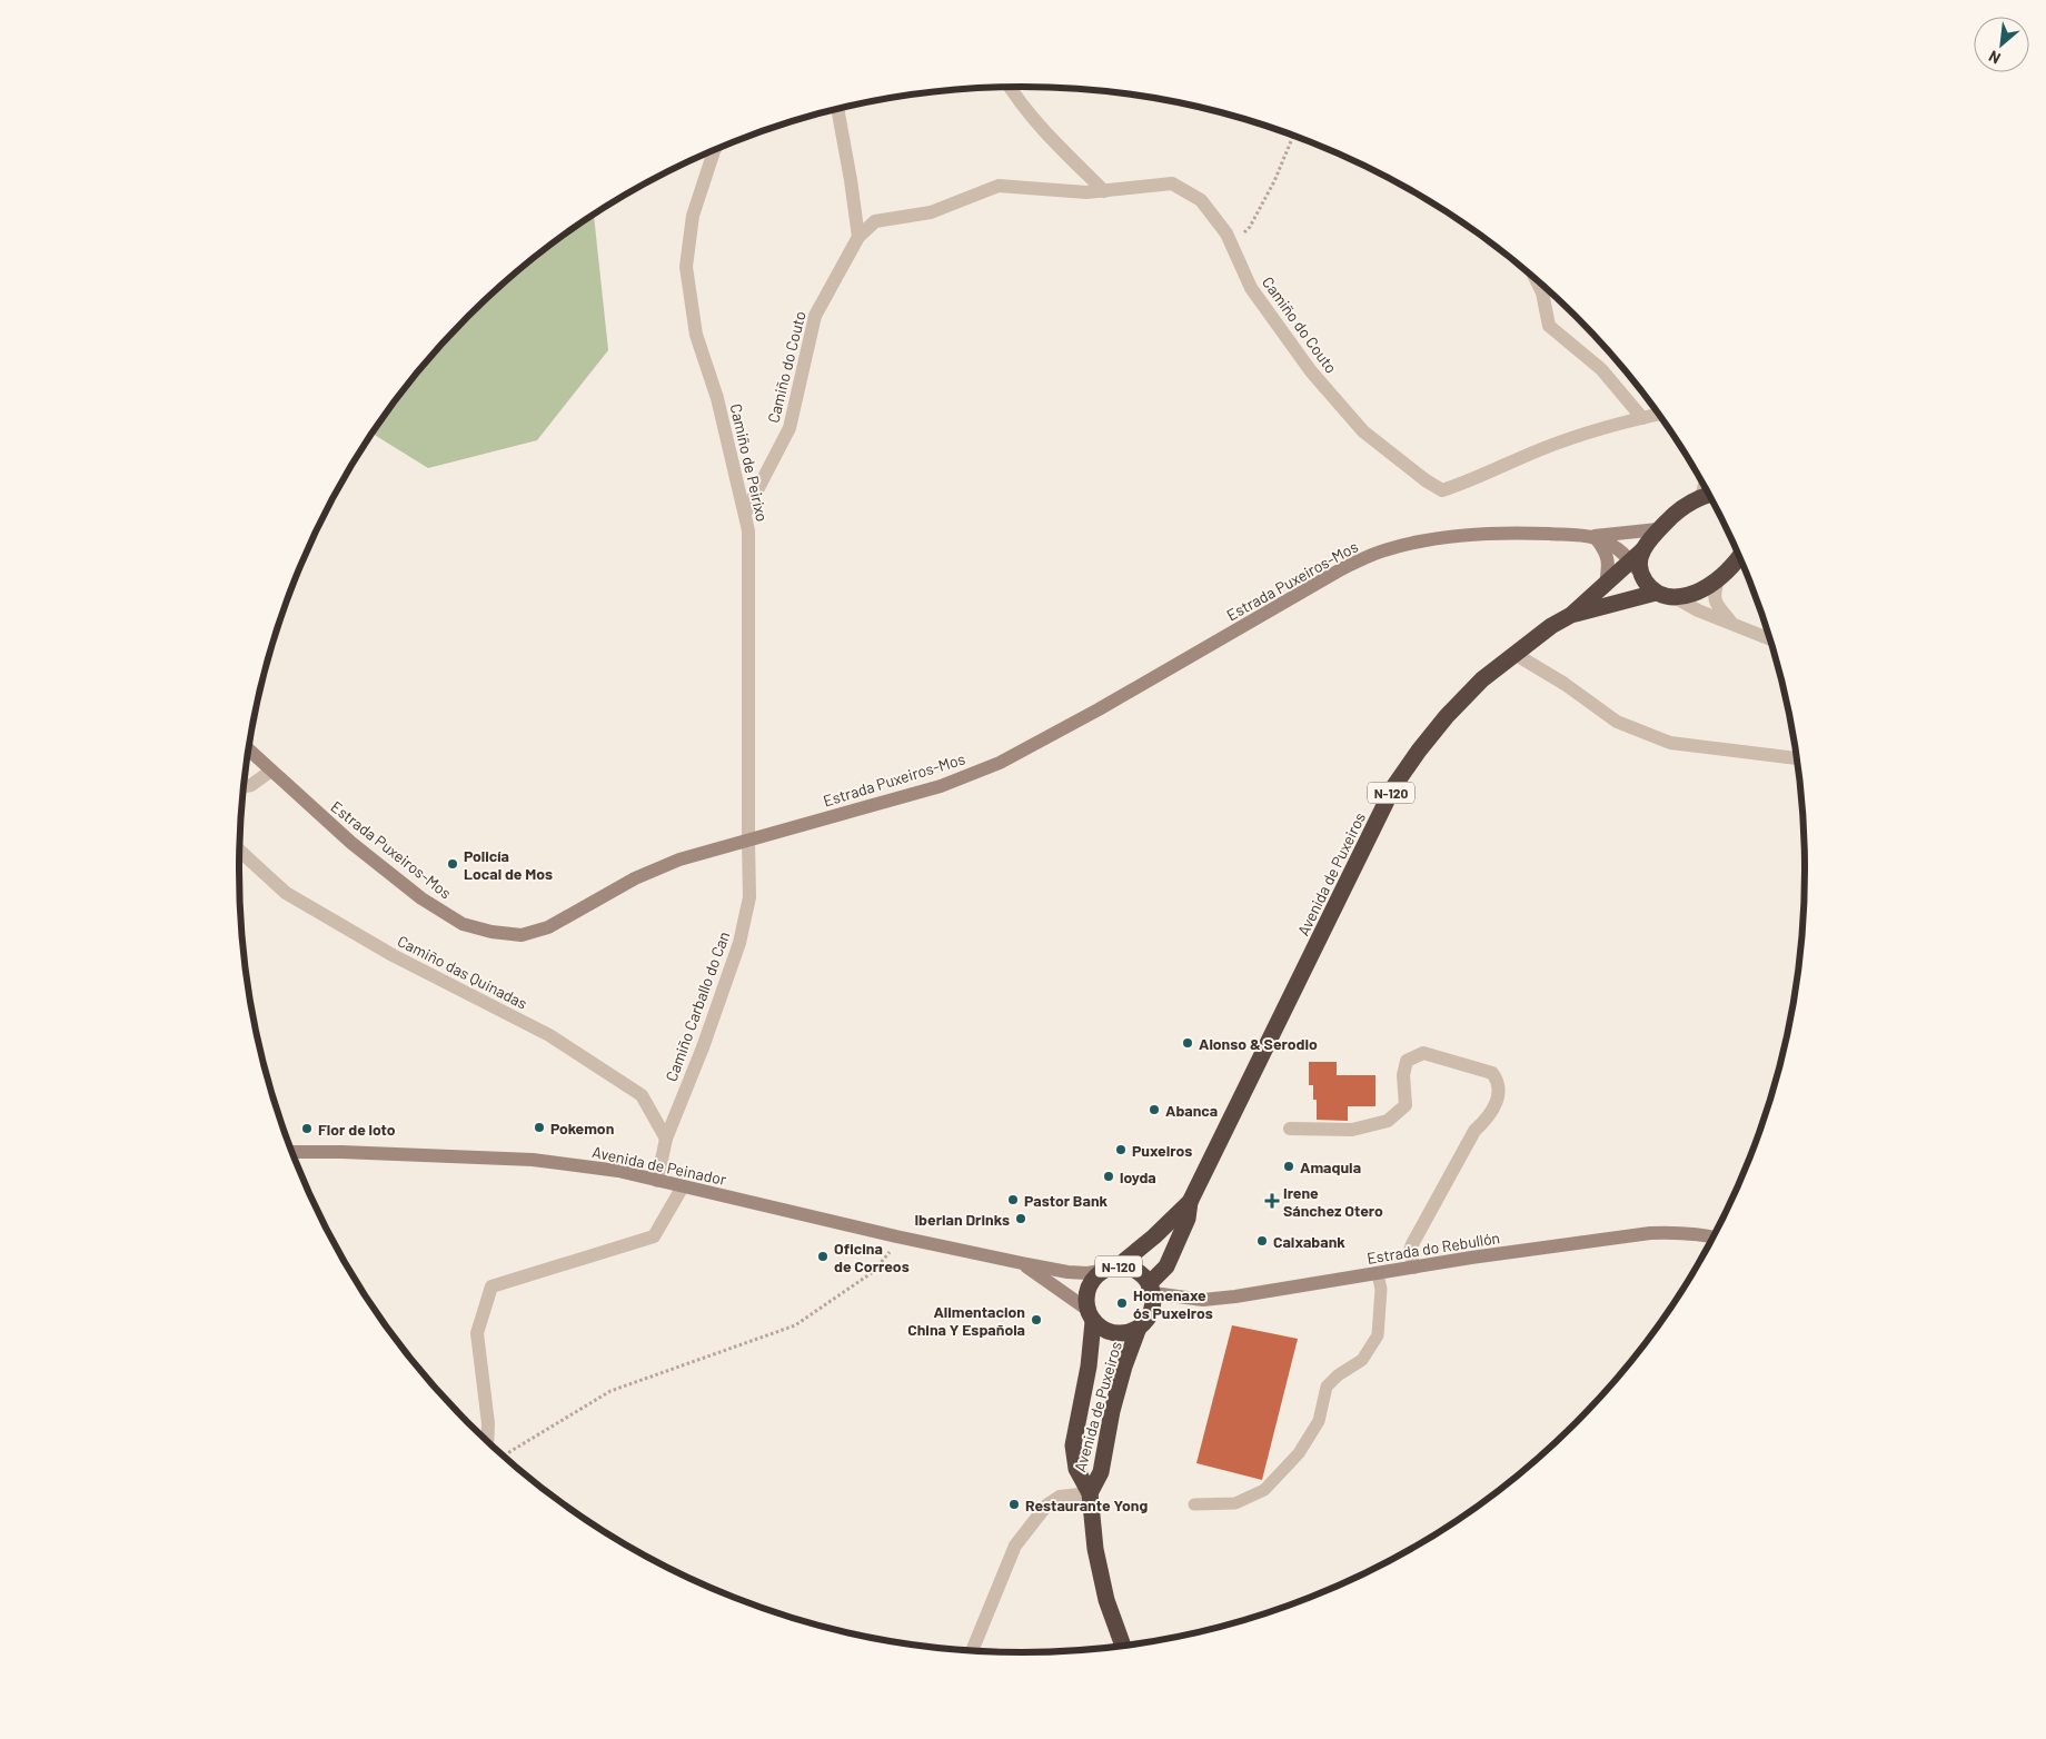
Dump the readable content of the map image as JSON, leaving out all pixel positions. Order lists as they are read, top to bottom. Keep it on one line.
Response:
{"streets":{"highway":["N-120","Avenida de Puxeiros"],"street":["Camiño do Couto","Camiño de Peirixo","Estrada Puxeiros-Mos","Camiño das Quinadas","Camiño Carballo do Can","Avenida de Peinador","Estrada do Rebullón"]},"crossings":[["Camiño do Couto","Camiño de Peirixo"],["Camiño de Peirixo","Estrada Puxeiros-Mos"],["Camiño de Peirixo","Camiño Carballo do Can"],["Estrada Puxeiros-Mos","Camiño Carballo do Can"],["N-120","Avenida de Puxeiros"],["N-120","Avenida de Peinador"],["N-120","Estrada do Rebullón"],["Avenida de Puxeiros","Avenida de Peinador"],["Avenida de Puxeiros","Estrada do Rebullón"],["Camiño das Quinadas","Camiño Carballo do Can"],["Camiño Carballo do Can","Avenida de Peinador"],["Avenida de Peinador","Estrada do Rebullón"]],"places":{"other":["Policía Local de Mos","Alonso & Serodio","Abanca","Pokemon","Flor de loto","Puxeiros","Amaquia","loyda","Pastor Bank","Iberian Drinks","Caixabank","Oficina de Correos","Homenaxe ós Puxeiros","Alimentacion China Y Española","Restaurante Yong"],"health":["Irene Sánchez Otero"]},"north":"bottom left"}
